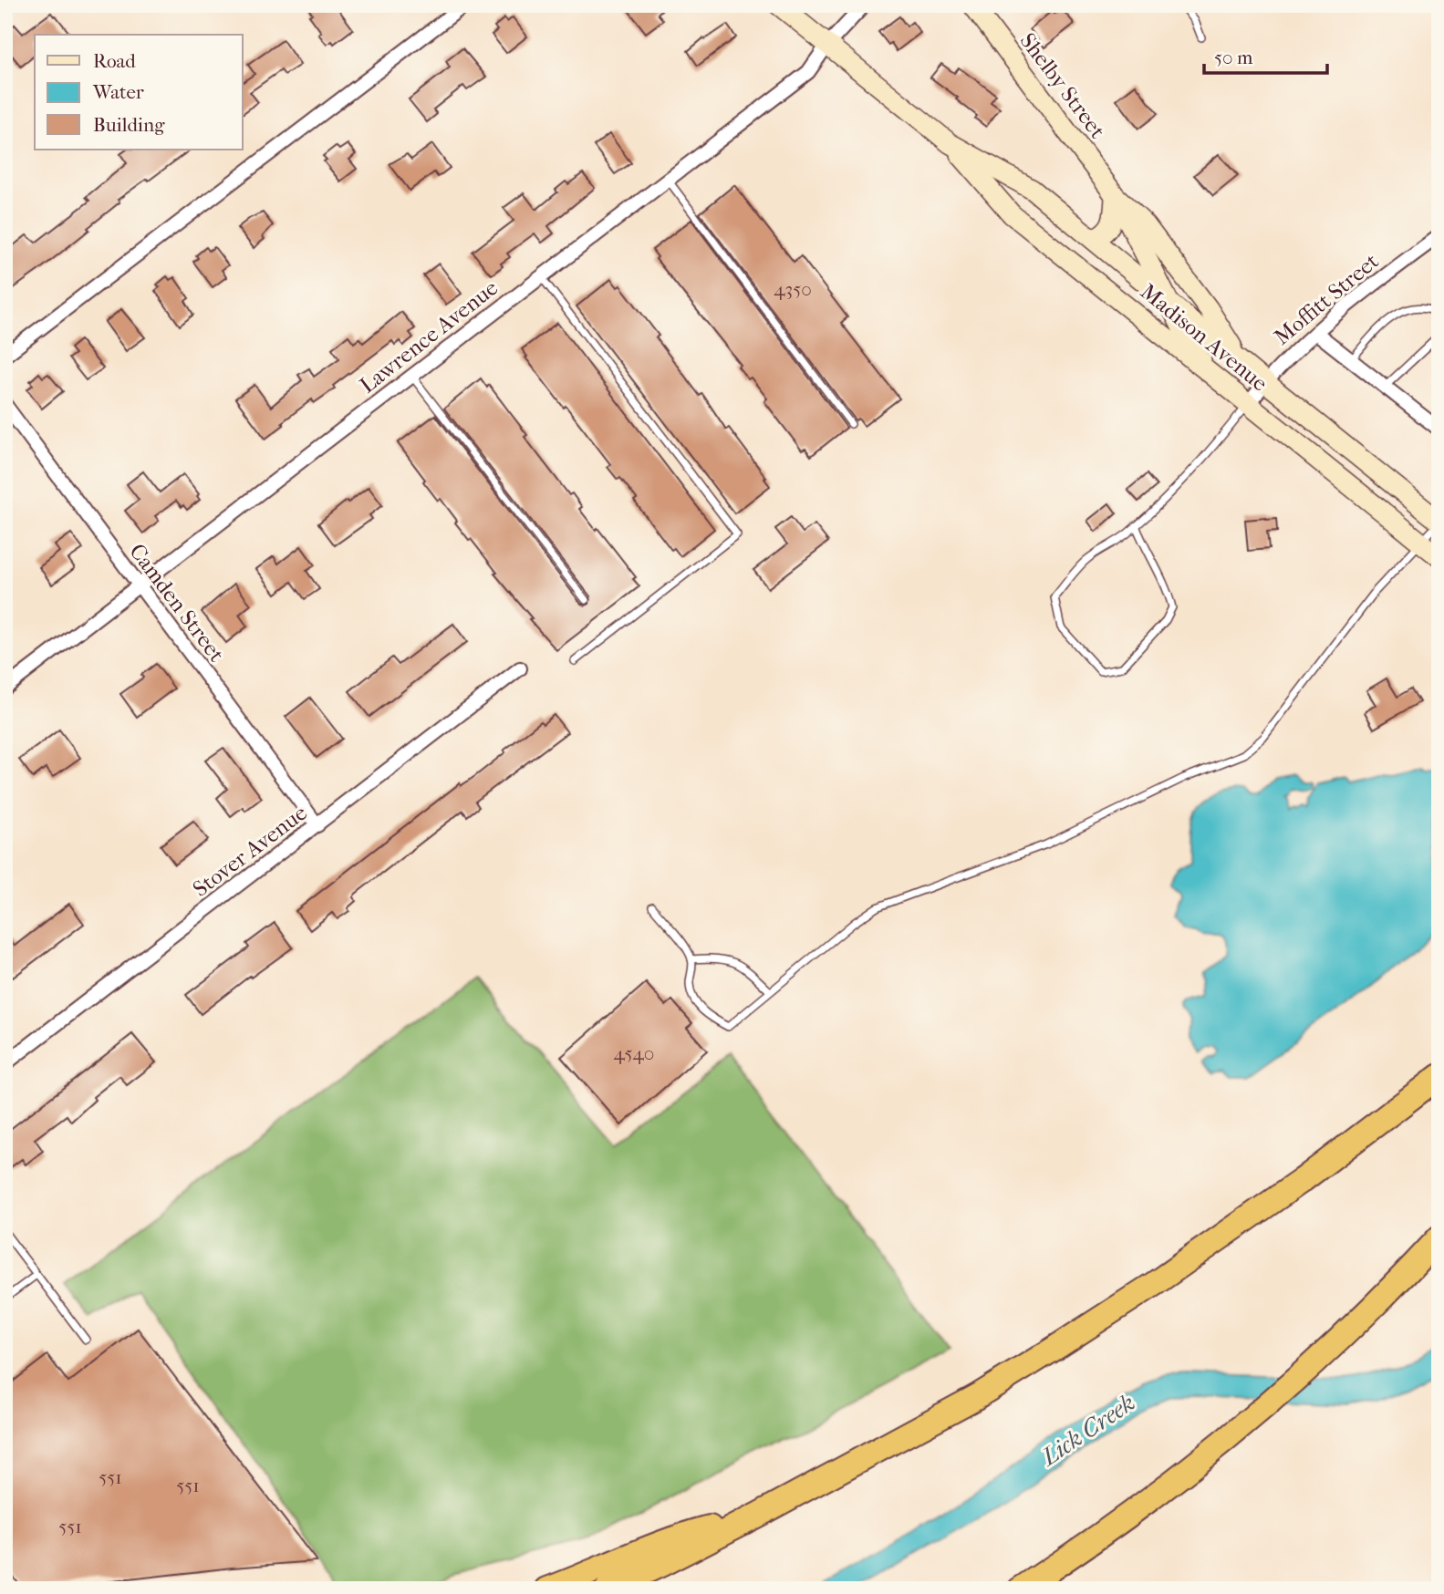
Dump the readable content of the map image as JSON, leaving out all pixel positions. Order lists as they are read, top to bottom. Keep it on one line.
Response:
{"streets":{"main road":["Shelby Street","Madison Avenue"],"street":["Moffitt Street","Lawrence Avenue","Camden Street","Stover Avenue"]},"crossings":[["Shelby Street","Madison Avenue"],["Moffitt Street","Madison Avenue"],["Lawrence Avenue","Madison Avenue"],["Lawrence Avenue","Camden Street"],["Camden Street","Stover Avenue"]],"water":["Lick Creek"],"house_numbers":["4350","4540","551","551","551"],"legend":["Road","Water","Building"],"scale_bar":"50 m"}
